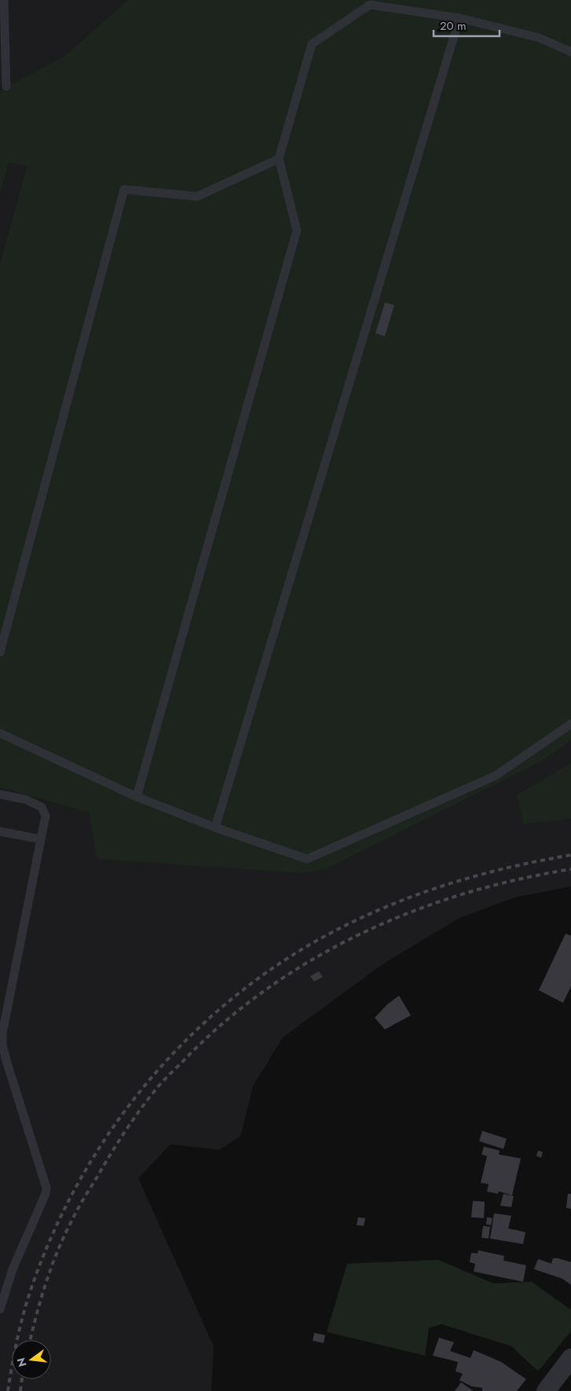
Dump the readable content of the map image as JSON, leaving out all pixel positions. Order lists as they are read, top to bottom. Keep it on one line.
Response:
{"scale_bar":"20 m","north":"left"}
